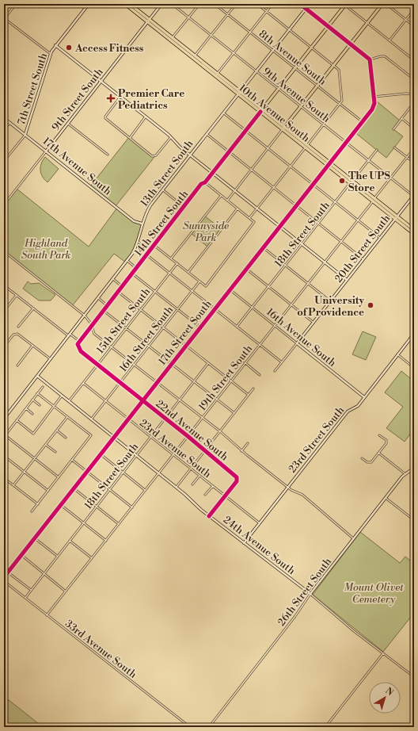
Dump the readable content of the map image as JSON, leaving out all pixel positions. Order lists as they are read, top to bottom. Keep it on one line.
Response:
{"streets":{"highway":["10th Avenue South"],"main road":["14th Street South"],"street":["8th Avenue South","7th Street South","9th Avenue South","9th Street South","17th Avenue South","13th Street South","18th Street South","20th Street South","15th Street South","17th Street South","16th Avenue South","16th Street South","19th Street South","22nd Avenue South","23rd Street South","23rd Avenue South","24th Avenue South","26th Street South","33rd Avenue South"]},"crossings":[["8th Avenue South","13th Street South"],["8th Avenue South","14th Street South"],["8th Avenue South","17th Street South"],["7th Street South","17th Avenue South"],["9th Avenue South","13th Street South"],["9th Avenue South","14th Street South"],["9th Avenue South","18th Street South"],["9th Avenue South","20th Street South"],["9th Avenue South","17th Street South"],["9th Avenue South","19th Street South"],["9th Street South","10th Avenue South"],["9th Street South","17th Avenue South"],["10th Avenue South","13th Street South"],["10th Avenue South","14th Street South"],["10th Avenue South","18th Street South"],["10th Avenue South","20th Street South"],["10th Avenue South","17th Street South"],["10th Avenue South","19th Street South"],["17th Avenue South","13th Street South"],["13th Street South","24th Avenue South"],["14th Street South","22nd Avenue South"],["18th Street South","16th Avenue South"],["18th Street South","22nd Avenue South"],["18th Street South","23rd Avenue South"],["18th Street South","24th Avenue South"],["18th Street South","33rd Avenue South"],["20th Street South","16th Avenue South"],["15th Street South","22nd Avenue South"],["15th Street South","23rd Avenue South"],["15th Street South","24th Avenue South"],["17th Street South","16th Avenue South"],["17th Street South","22nd Avenue South"],["17th Street South","23rd Avenue South"],["17th Street South","24th Avenue South"],["16th Avenue South","19th Street South"],["16th Avenue South","23rd Street South"],["16th Street South","22nd Avenue South"],["16th Street South","23rd Avenue South"],["16th Street South","24th Avenue South"],["19th Street South","22nd Avenue South"],["19th Street South","23rd Avenue South"],["19th Street South","24th Avenue South"],["19th Street South","33rd Avenue South"],["22nd Avenue South","23rd Avenue South"],["23rd Street South","23rd Avenue South"],["23rd Street South","24th Avenue South"],["24th Avenue South","26th Street South"]],"parks":["Sunnyside Park","Highland South Park","Mount Olivet Cemetery"],"places":{"other":["Access Fitness","The UPS Store","University of Providence"],"health":["Premier Care Pediatrics"]},"north":"top right"}
